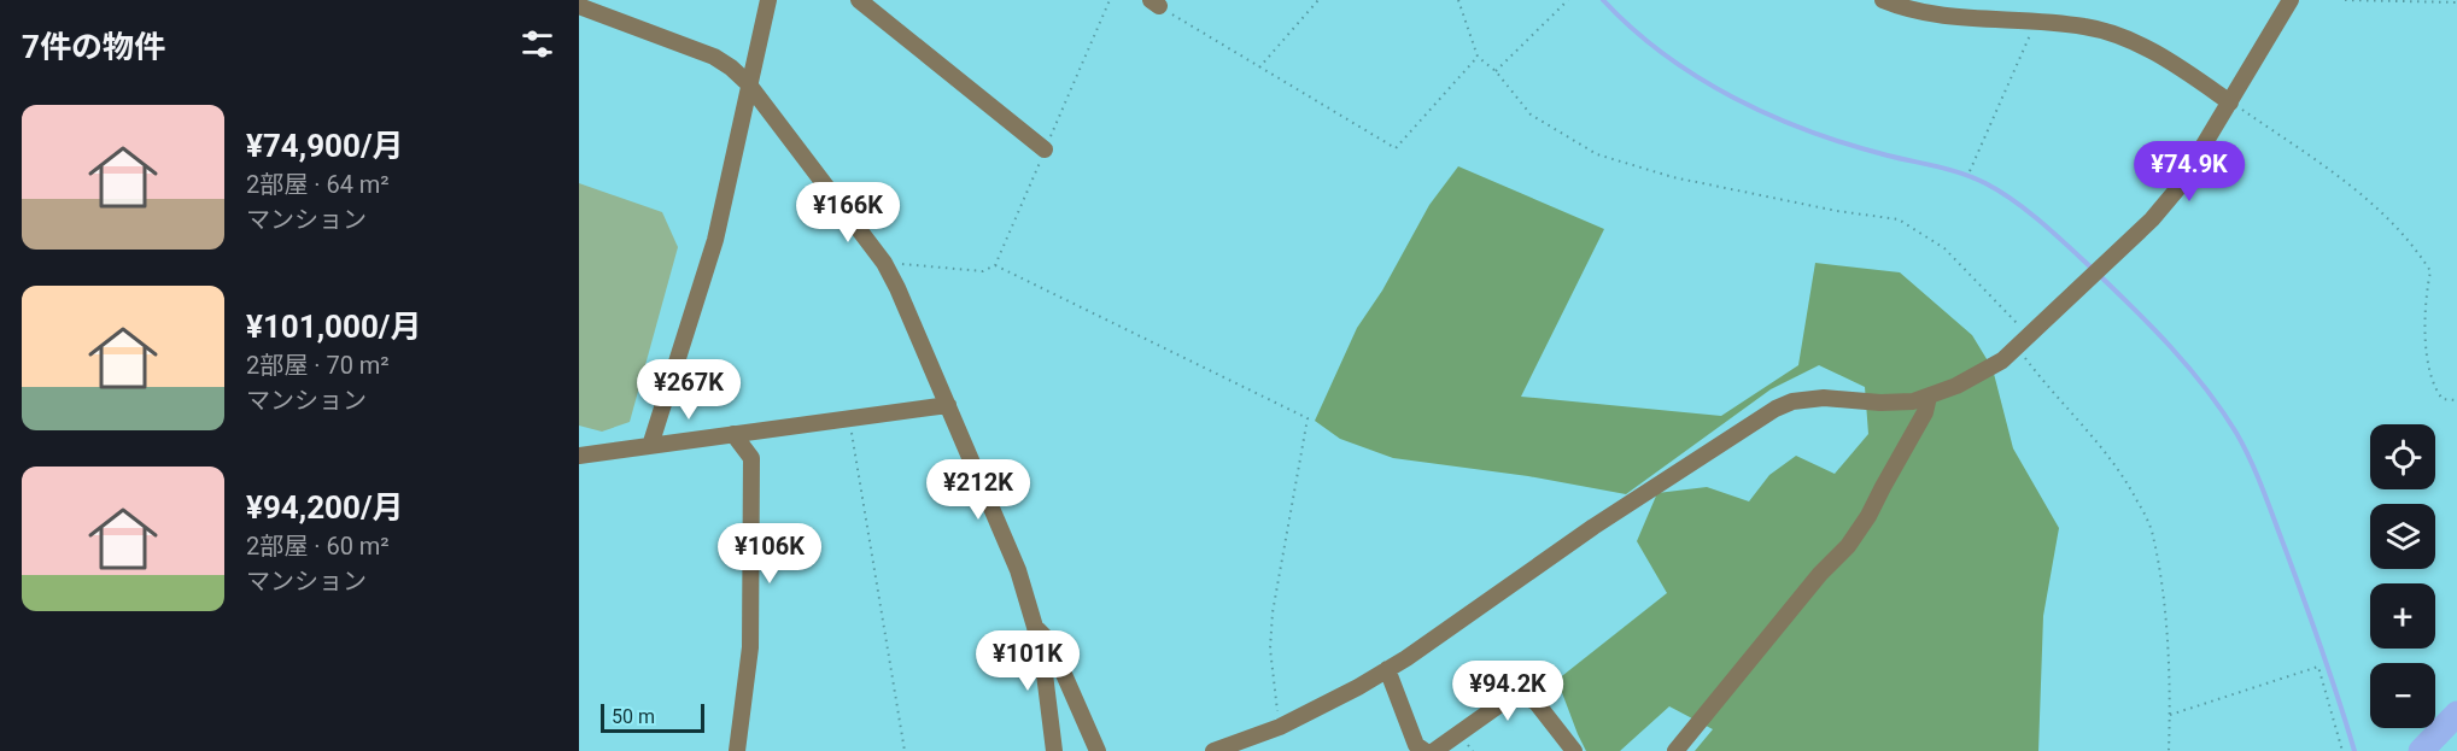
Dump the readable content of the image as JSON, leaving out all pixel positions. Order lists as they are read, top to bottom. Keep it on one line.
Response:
{"scale_bar":"50 m","page":{"heading":"7件の物件","list":[{"name":"¥74,900/月","note":"2部屋 · 64 m² · マンション"},{"name":"¥101,000/月","note":"2部屋 · 70 m² · マンション"},{"name":"¥94,200/月","note":"2部屋 · 60 m² · マンション"}],"price":["¥74.9K","¥166K","¥267K","¥212K","¥106K","¥101K","¥94.2K"],"map_buttons":["+","−"],"scale":"50 m"}}
